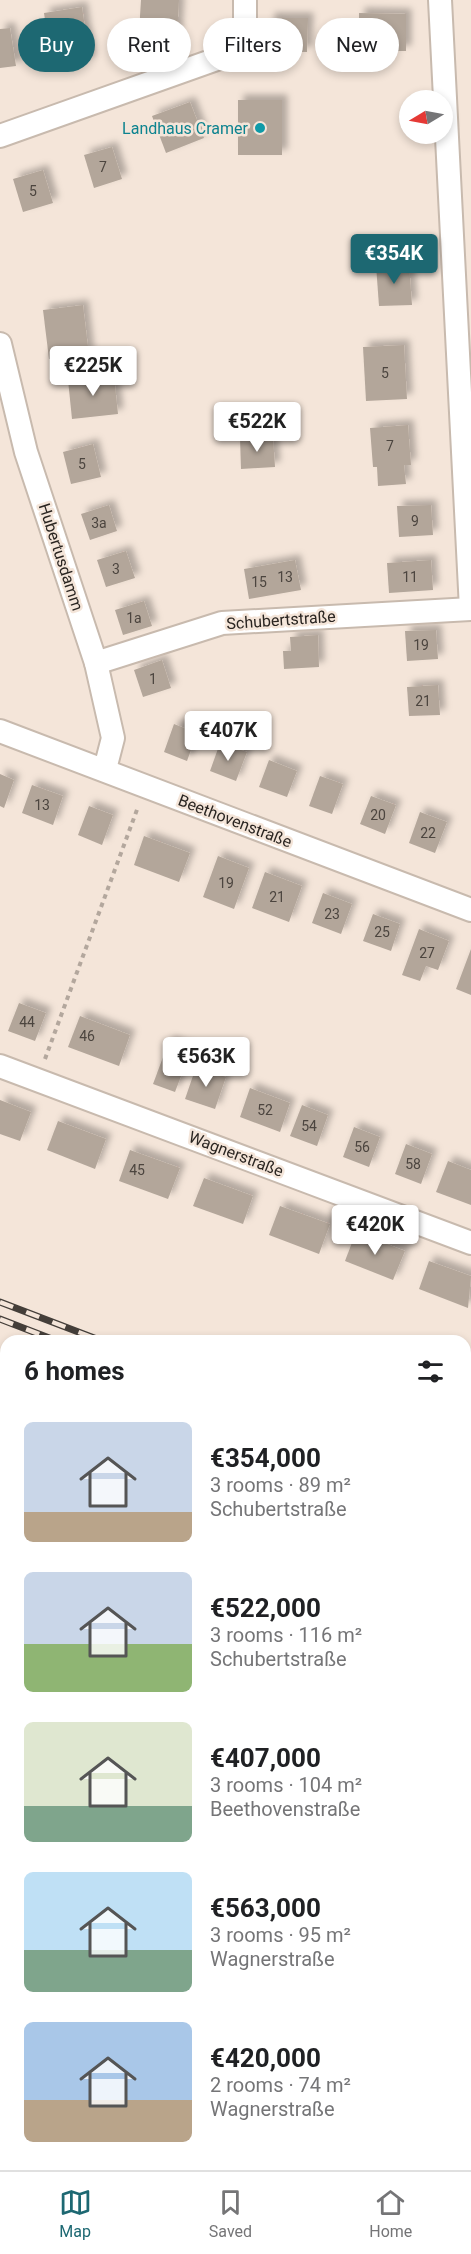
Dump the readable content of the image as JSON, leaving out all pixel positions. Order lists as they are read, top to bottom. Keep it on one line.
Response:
{"streets":{"street":["Hubertusdamm","Schubertstraße","Beethovenstraße","Wagnerstraße"]},"crossings":[["Hubertusdamm","Schubertstraße"],["Hubertusdamm","Beethovenstraße"]],"places":["Landhaus Cramer"],"house_numbers":["7","5","5","7","5","9","3a","3","13","11","15","1a","19","1","21","13","20","22","19","21","23","25","27","44","46","52","54","56","58","45"],"north":"left","page":{"chip":["Buy","Rent","Filters","New"],"price":["€354K","€225K","€522K","€407K","€563K","€420K"],"heading":"6 homes","list":[{"name":"€354,000","note":"3 rooms · 89 m² · Schubertstraße"},{"name":"€522,000","note":"3 rooms · 116 m² · Schubertstraße"},{"name":"€407,000","note":"3 rooms · 104 m² · Beethovenstraße"},{"name":"€563,000","note":"3 rooms · 95 m² · Wagnerstraße"},{"name":"€420,000","note":"2 rooms · 74 m² · Wagnerstraße"}],"tabs":["Map","Saved","Home"]}}
